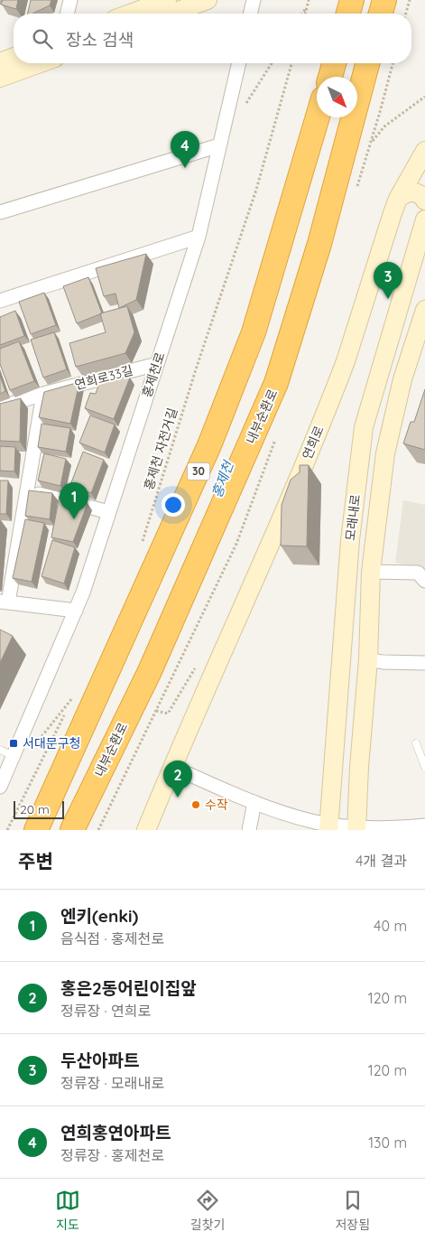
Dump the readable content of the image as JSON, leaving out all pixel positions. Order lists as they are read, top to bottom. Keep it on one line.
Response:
{"streets":{"highway":["내부순환로","30"],"main road":["연희로","모래내로"],"street":["홍제천로","연희로33길"],"path":["홍제천 자전거길"]},"crossings":[["홍제천로","연희로33길"]],"water":["홍제천"],"places":{"transit":["서대문구청"],"other":["수작"]},"scale_bar":"20 m","north":"bottom right","page":{"search":"장소 검색","pins":["4","3","1","2"],"scale":"20 m","heading":["주변","4개 결과"],"list":[{"mark":"1","name":"엔키(enki)","note":"음식점 · 홍제천로","value":"40 m"},{"mark":"2","name":"홍은2동어린이집앞","note":"정류장 · 연희로","value":"120 m"},{"mark":"3","name":"두산아파트","note":"정류장 · 모래내로","value":"120 m"},{"mark":"4","name":"연희홍연아파트","note":"정류장 · 홍제천로","value":"130 m"}],"nav":["지도","길찾기","저장됨"]}}
